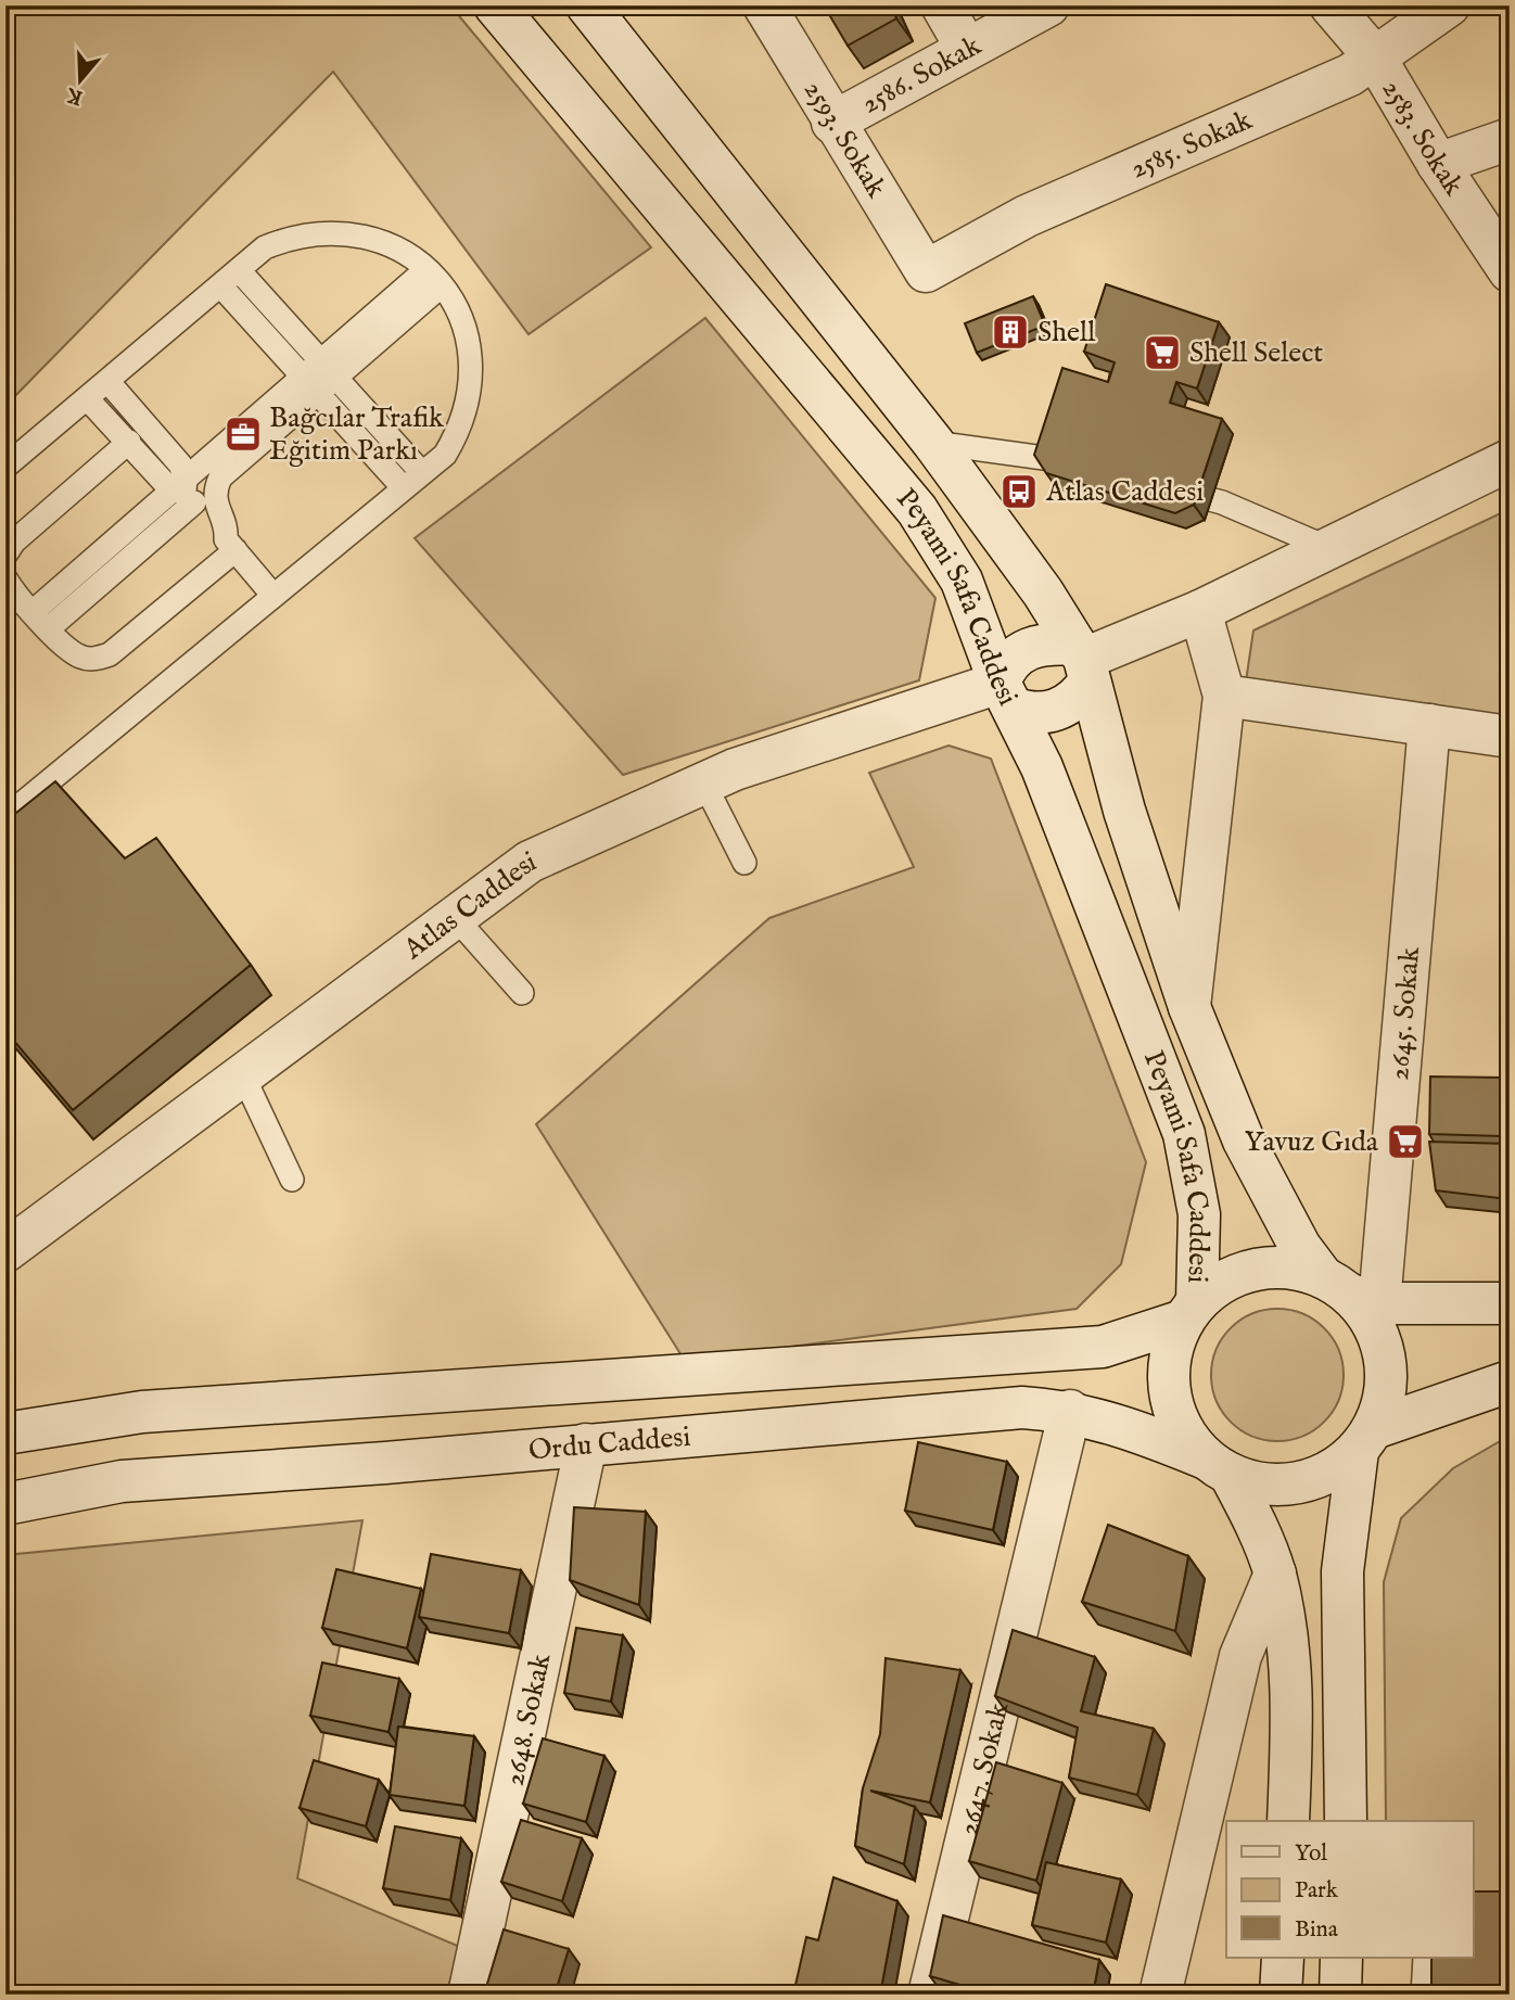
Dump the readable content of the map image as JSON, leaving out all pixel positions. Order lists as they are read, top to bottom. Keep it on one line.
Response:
{"streets":{"main road":["2586. Sokak","2583. Sokak","2593. Sokak","2585. Sokak","Peyami Safa Caddesi","Atlas Caddesi","2645. Sokak","Ordu Caddesi","2648. Sokak","2647. Sokak"]},"crossings":[["2586. Sokak","2593. Sokak"],["2583. Sokak","2585. Sokak"],["2593. Sokak","2585. Sokak"],["Peyami Safa Caddesi","Atlas Caddesi"],["Peyami Safa Caddesi","2645. Sokak"],["Peyami Safa Caddesi","Ordu Caddesi"],["2645. Sokak","Ordu Caddesi"],["Ordu Caddesi","2648. Sokak"],["Ordu Caddesi","2647. Sokak"]],"places":{"building":["Shell"],"supermarket":["Shell Select","Yavuz Gıda"],"office":["Bağcılar Trafik Eğitim Parkı"],"bus stop":["Atlas Caddesi"]},"legend":["Yol","Park","Bina"],"north":"bottom"}
